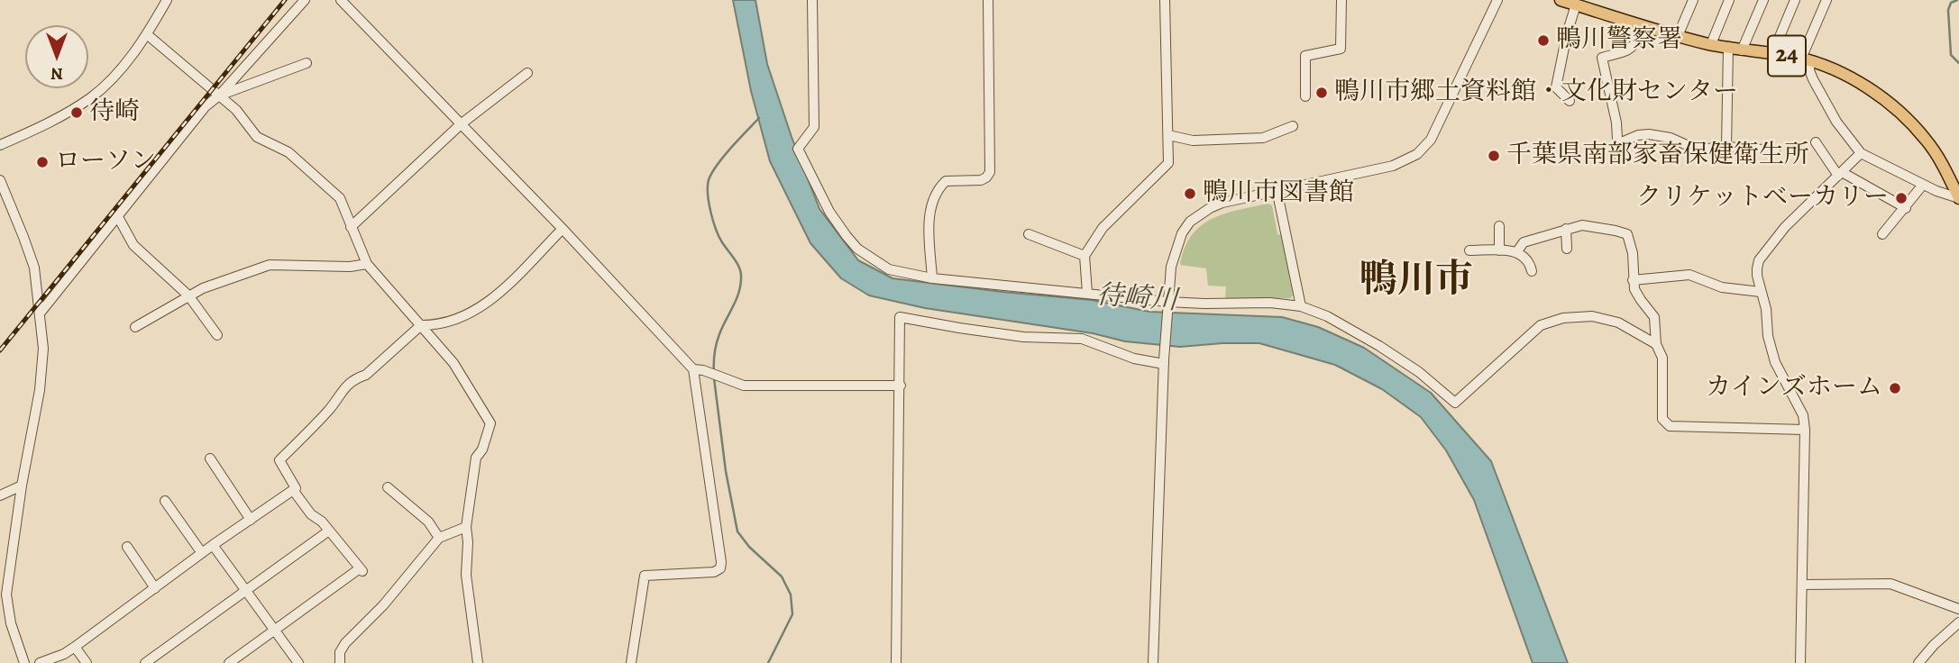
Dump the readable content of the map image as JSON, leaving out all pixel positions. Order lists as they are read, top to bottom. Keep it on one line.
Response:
{"streets":{"main road":["24"]},"districts":["鴨川市"],"water":["待崎川"],"places":["鴨川警察署","鴨川市郷土資料館・文化財センター","待崎","千葉県南部家畜保健衛生所","ローソン","鴨川市図書館","クリケットベーカリー","カインズホーム"],"north":"bottom"}
